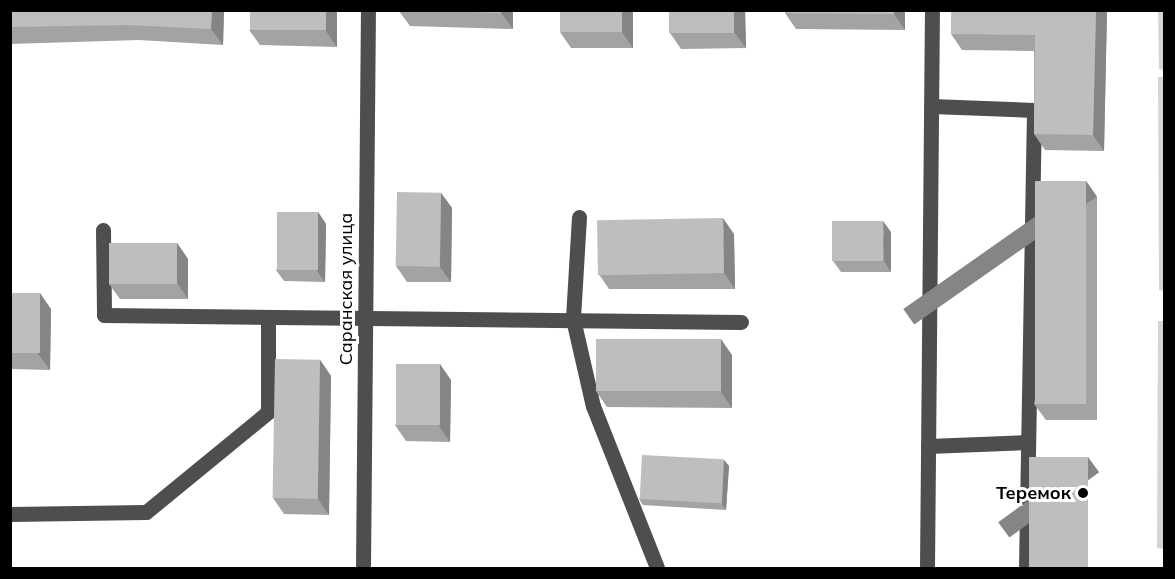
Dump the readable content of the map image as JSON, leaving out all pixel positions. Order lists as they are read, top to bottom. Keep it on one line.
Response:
{"streets":{"street":["Саранская улица"]},"places":["Теремок"]}
